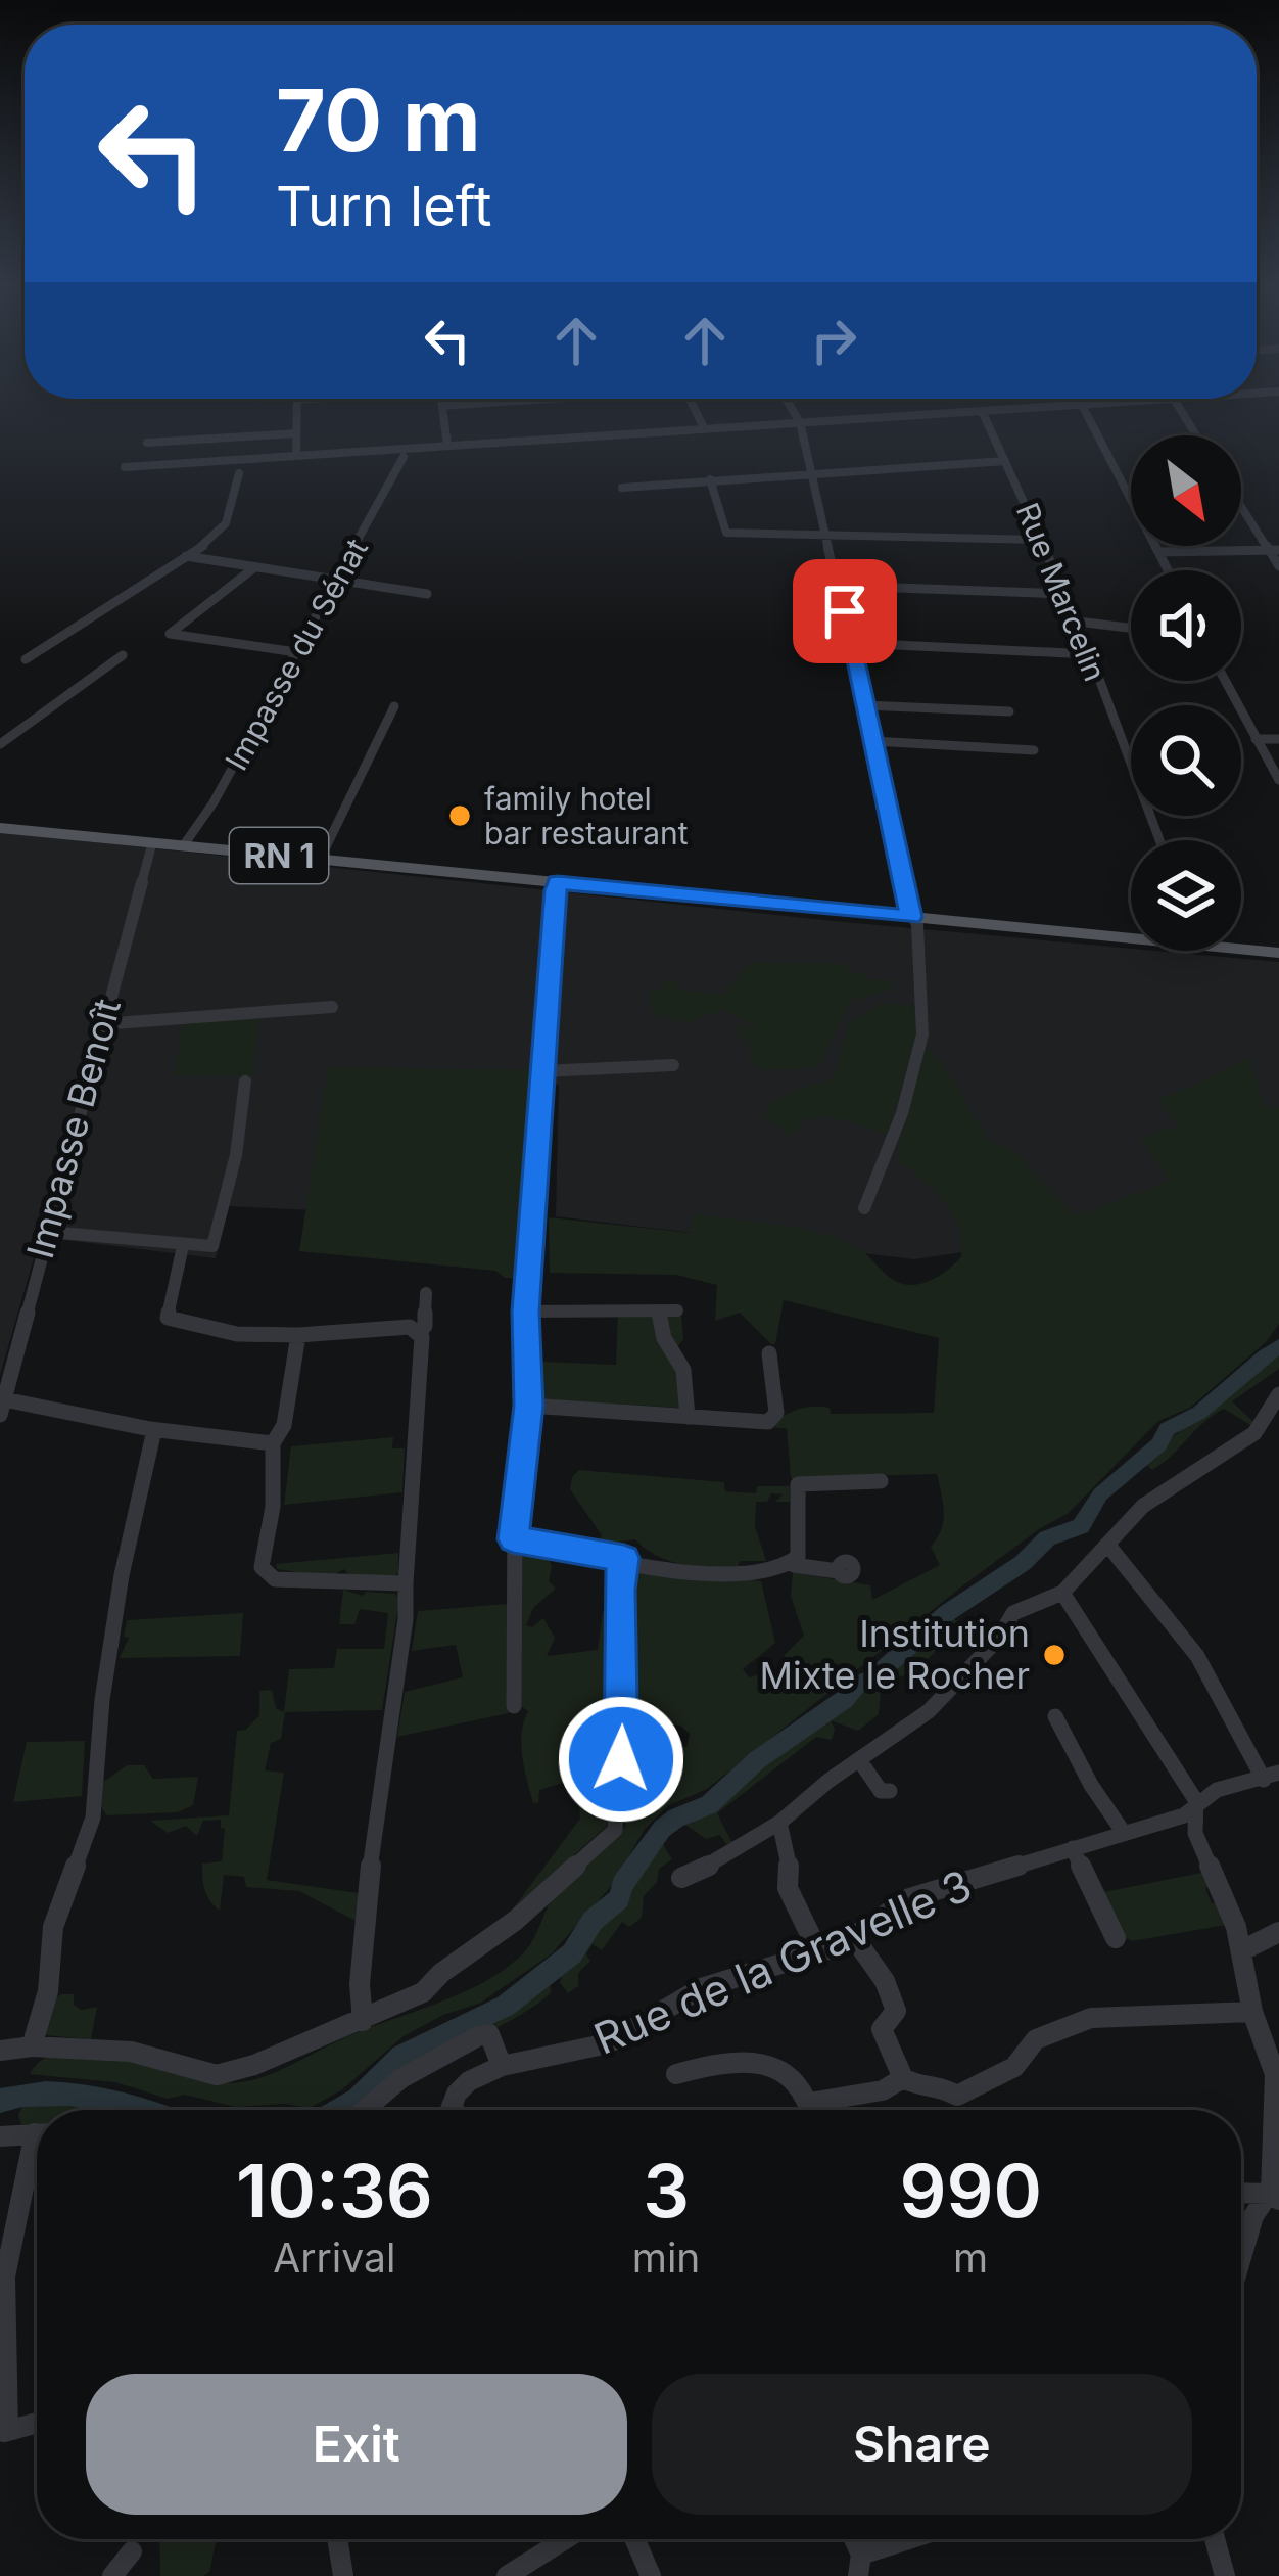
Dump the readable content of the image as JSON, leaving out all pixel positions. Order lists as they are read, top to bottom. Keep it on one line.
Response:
{"streets":{"main road":["RN 1"],"street":["Rue Marcelin","Impasse du Sénat","Impasse Benoît","Rue de la Gravelle 3"]},"crossings":[["Impasse du Sénat","RN 1"],["RN 1","Impasse Benoît"]],"places":["family hotel bar restaurant","Institution Mixte le Rocher"],"north":"bottom right","page":{"turn":["70 m","Turn left"],"eta":["10:36","Arrival","3","min","990","m"],"buttons":["Exit","Share"]}}
